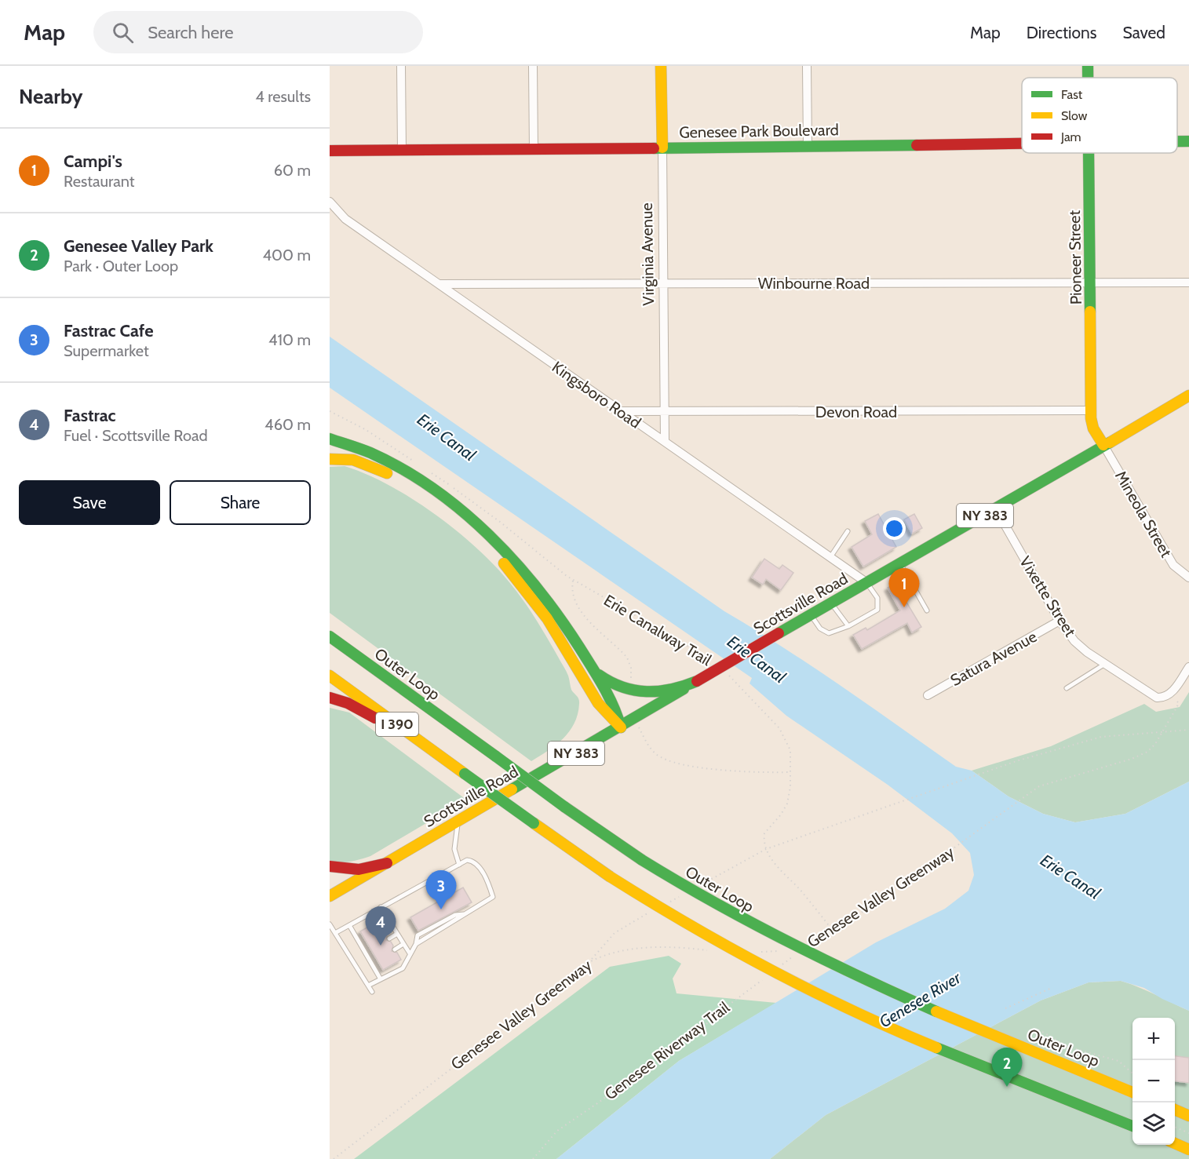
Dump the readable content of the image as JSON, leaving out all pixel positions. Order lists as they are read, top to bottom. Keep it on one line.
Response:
{"streets":{"main road":["Genesee Park Boulevard","Virginia Avenue","Pioneer Street","NY 383","Scottsville Road","Outer Loop","I 390"],"street":["Winbourne Road","Kingsboro Road","Devon Road","Mineola Street","Vixette Street","Satura Avenue"],"path":["Erie Canalway Trail","Genesee Valley Greenway","Genesee Riverway Trail"]},"crossings":[["Genesee Park Boulevard","Virginia Avenue"],["Virginia Avenue","Winbourne Road"],["Virginia Avenue","Kingsboro Road"],["Virginia Avenue","Devon Road"],["Pioneer Street","Winbourne Road"],["Pioneer Street","Devon Road"],["Pioneer Street","Mineola Street"],["Pioneer Street","Scottsville Road"],["Winbourne Road","Kingsboro Road"],["Kingsboro Road","Devon Road"],["Kingsboro Road","Scottsville Road"],["Mineola Street","Scottsville Road"],["Vixette Street","Scottsville Road"],["Vixette Street","Satura Avenue"],["Vixette Street","Genesee Valley Greenway"]],"water":["Erie Canal","Genesee River"],"legend":["Fast","Slow","Jam"],"page":{"header":"Map","search":"Search here","nav":["Map","Directions","Saved"],"heading":["Nearby","4 results"],"list":[{"mark":"1","name":"Campi's","note":"Restaurant","value":"60 m"},{"mark":"2","name":"Genesee Valley Park","note":"Park · Outer Loop","value":"400 m"},{"mark":"3","name":"Fastrac Cafe","note":"Supermarket","value":"410 m"},{"mark":"4","name":"Fastrac","note":"Fuel · Scottsville Road","value":"460 m"}],"buttons":["Save","Share"],"pins":["1","3","4","2"],"map_buttons":["+","−"]}}
